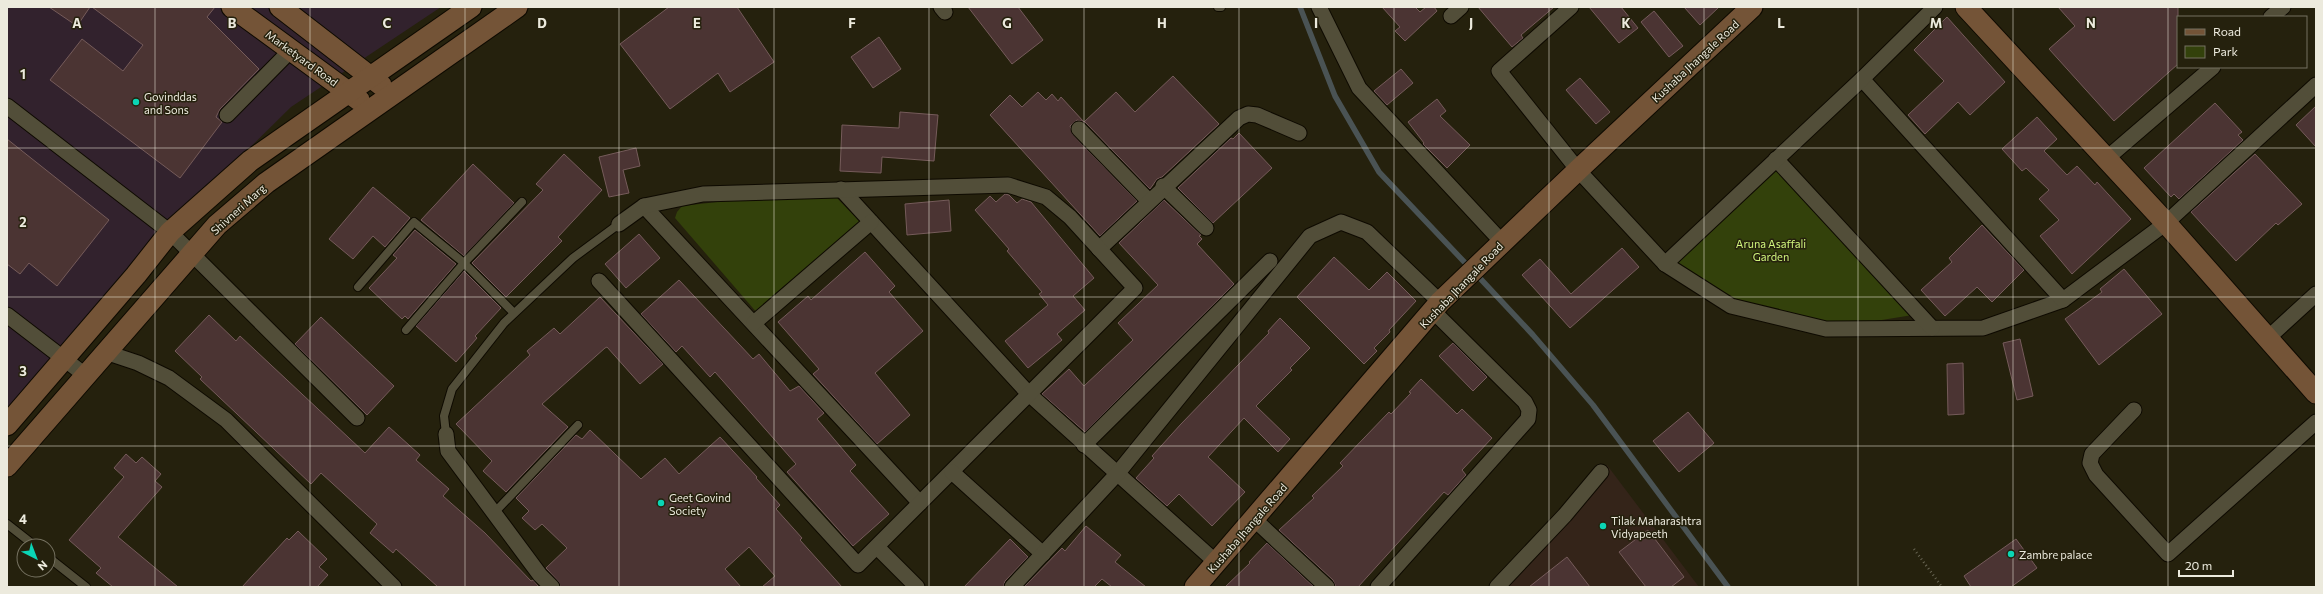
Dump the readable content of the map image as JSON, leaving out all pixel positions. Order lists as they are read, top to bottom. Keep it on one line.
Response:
{"streets":{"street":["Marketyard Road","Kushaba Jhangale Road","Shivneri Marg"]},"crossings":[["Marketyard Road","Shivneri Marg"]],"parks":["Aruna Asaffali Garden"],"places":["Govinddas and Sons","Geet Govind Society","Tilak Maharashtra Vidyapeeth","Zambre palace"],"legend":["Road","Park"],"scale_bar":"20 m","north":"bottom right","grid":{"columns":["A","B","C","D","E","F","G","H","I","J","K","L","M","N"],"rows":["1","2","3","4"]}}
